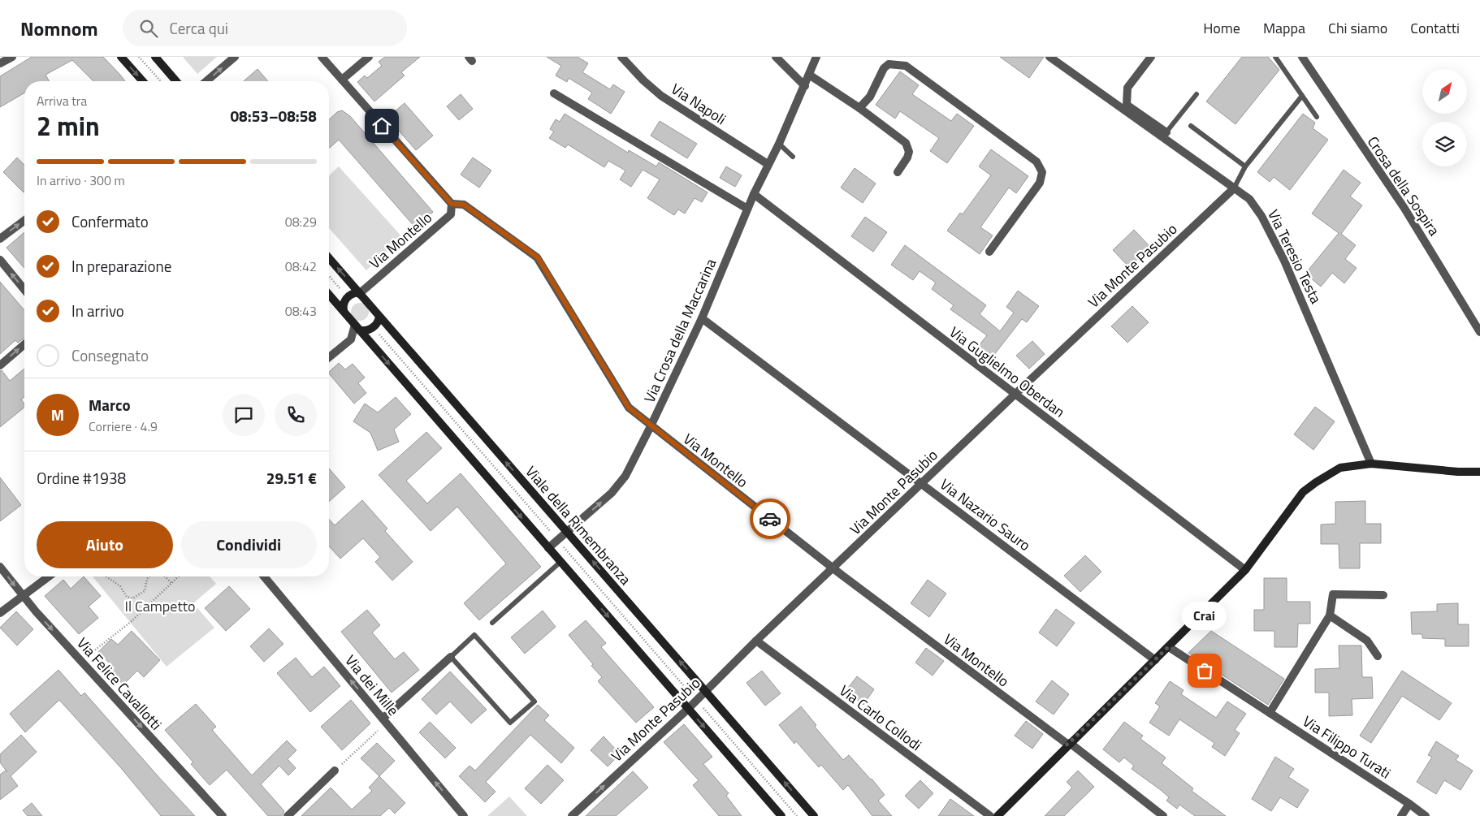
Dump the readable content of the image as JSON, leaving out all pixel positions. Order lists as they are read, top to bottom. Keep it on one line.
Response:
{"streets":{"street":["Via Napoli","Crosa della Sospira","Via Montello","Via Teresio Testa","Via Monte Pasubio","Via Crosa della Maccarina","Via Guglielmo Oberdan","Via Nazario Sauro","Viale della Rimembranza","Via Felice Cavallotti","Via dei Mille","Via Carlo Collodi","Via Filippo Turati"]},"crossings":[["Via Napoli","Via Crosa della Maccarina"],["Via Montello","Via Monte Pasubio"],["Via Montello","Via Crosa della Maccarina"],["Via Montello","Viale della Rimembranza"],["Via Teresio Testa","Via Monte Pasubio"],["Via Monte Pasubio","Via Guglielmo Oberdan"],["Via Monte Pasubio","Via Nazario Sauro"],["Via Monte Pasubio","Viale della Rimembranza"],["Via Monte Pasubio","Via Carlo Collodi"],["Via Crosa della Maccarina","Via Guglielmo Oberdan"],["Via Crosa della Maccarina","Via Nazario Sauro"],["Via Crosa della Maccarina","Viale della Rimembranza"]],"one_way":["Via Felice Cavallotti","Via dei Mille"],"parks":["Il Campetto"],"places":["Crai"],"north":"top right","page":{"header":"Nomnom","search":"Cerca qui","nav":["Home","Mappa","Chi siamo","Contatti"],"heading":["2 min","Arriva tra","08:53–08:58"],"panel":["Marco","Corriere · 4.9","Ordine #1938","29.51 €"],"bar":"In arrivo · 300 m","list":[["Confermato","08:29"],["In preparazione","08:42"],["In arrivo","08:43"],"Consegnato"],"round":"M","buttons":["Aiuto","Condividi"],"bubble":"Crai"}}
